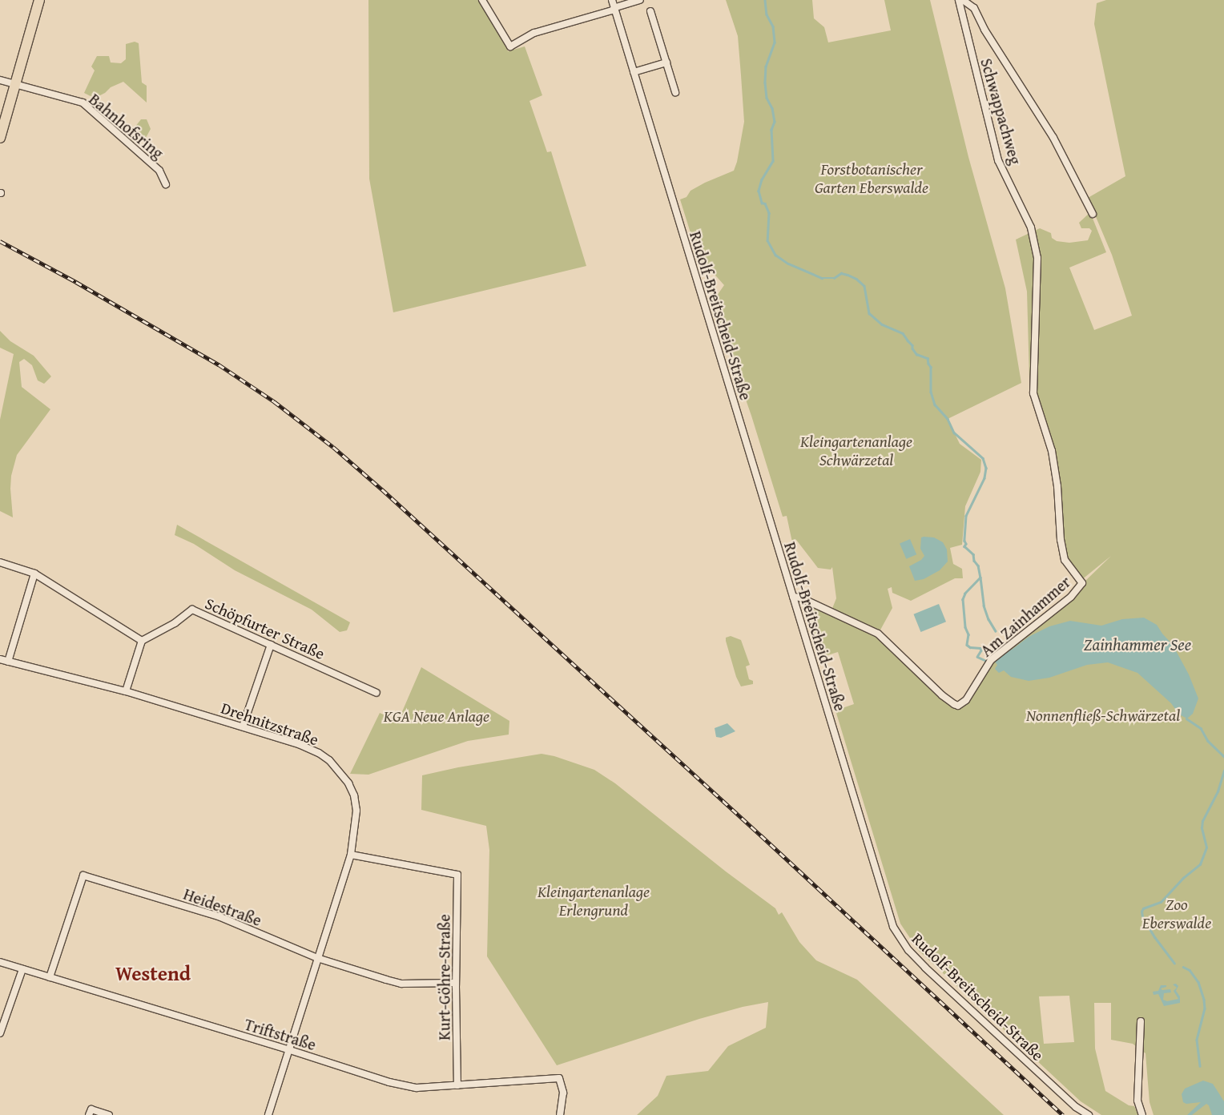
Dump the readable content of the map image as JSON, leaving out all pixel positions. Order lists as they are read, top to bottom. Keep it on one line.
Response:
{"streets":{"street":["Schwappachweg","Bahnhofsring","Rudolf-Breitscheid-Straße","Am Zainhammer","Schöpfurter Straße","Drehnitzstraße","Heidestraße","Kurt-Göhre-Straße","Triftstraße"]},"crossings":[["Schwappachweg","Am Zainhammer"],["Rudolf-Breitscheid-Straße","Am Zainhammer"],["Drehnitzstraße","Heidestraße"],["Drehnitzstraße","Kurt-Göhre-Straße"],["Drehnitzstraße","Triftstraße"],["Heidestraße","Kurt-Göhre-Straße"],["Heidestraße","Triftstraße"],["Kurt-Göhre-Straße","Triftstraße"]],"districts":["Westend"],"water":["Zainhammer See"],"parks":["Forstbotanischer Garten Eberswalde","Kleingartenanlage Schwärzetal","Nonnenfließ-Schwärzetal","KGA Neue Anlage","Kleingartenanlage Erlengrund","Zoo Eberswalde"]}
